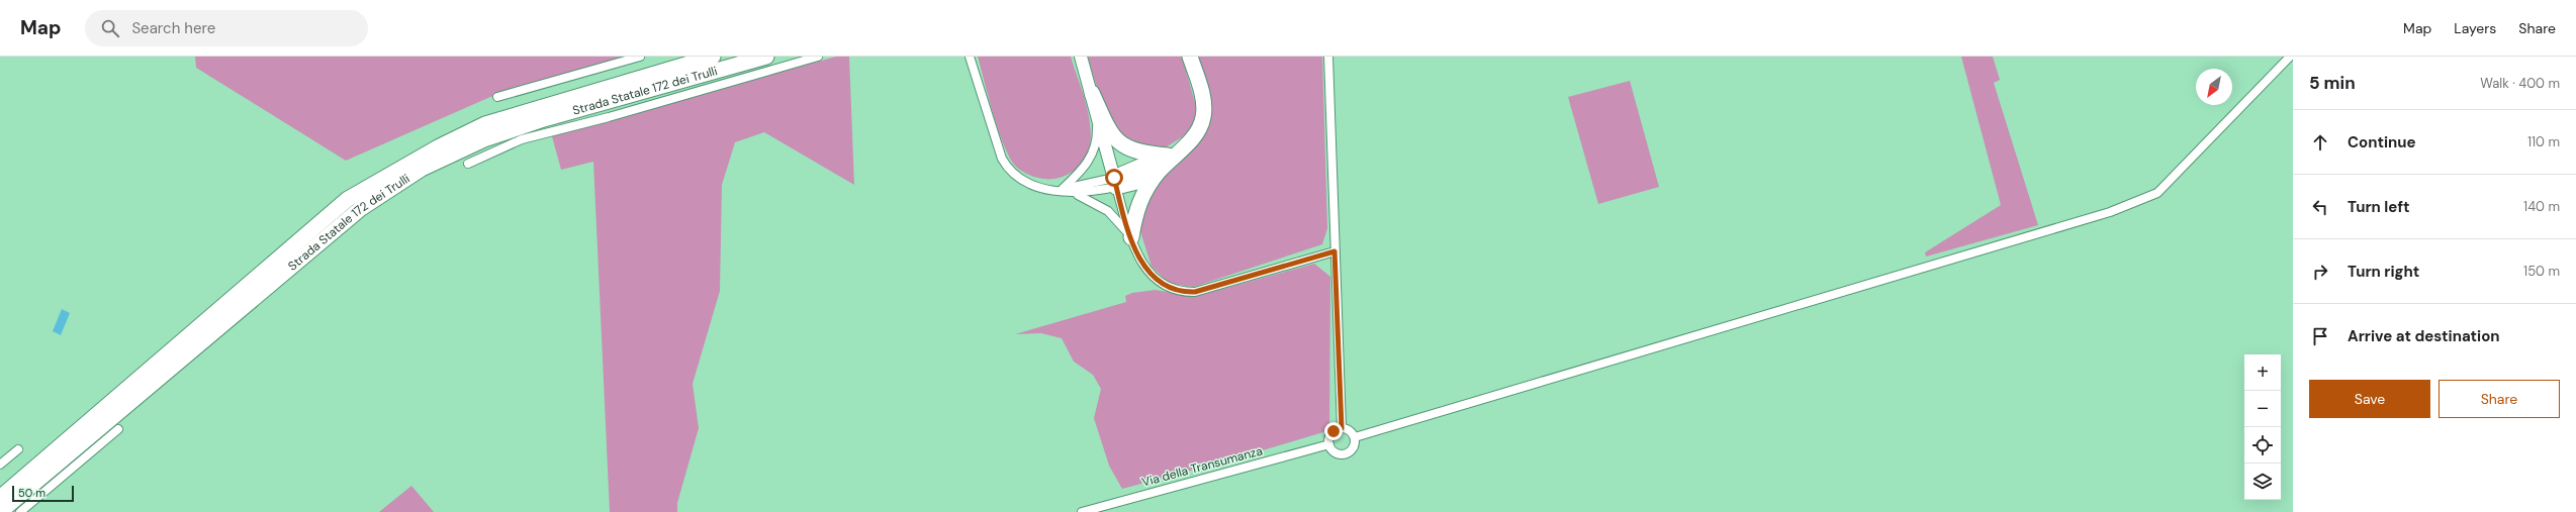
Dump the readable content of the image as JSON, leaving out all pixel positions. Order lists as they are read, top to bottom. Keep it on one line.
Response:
{"streets":{"highway":["Strada Statale 172 dei Trulli"],"street":["Via della Transumanza"]},"scale_bar":"50 m","north":"bottom left","page":{"header":"Map","search":"Search here","nav":["Map","Layers","Share"],"heading":["5 min","Walk · 400 m"],"list":[["Continue","110 m"],["Turn left","140 m"],["Turn right","150 m"],"Arrive at destination"],"map_buttons":["+","−"],"buttons":["Save","Share"],"scale":"50 m"}}
